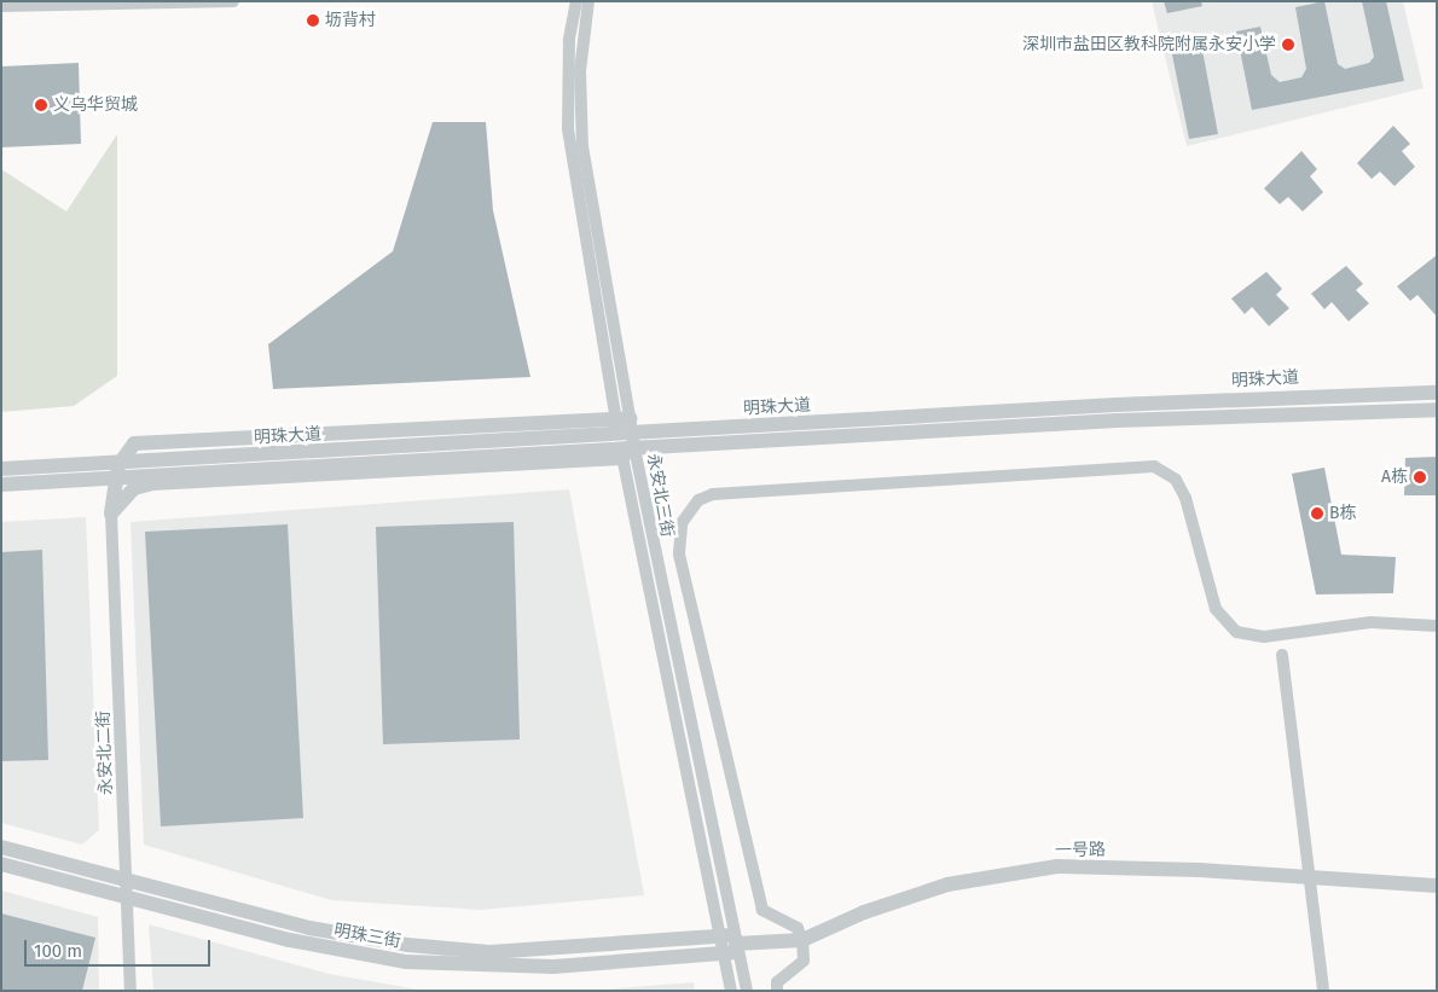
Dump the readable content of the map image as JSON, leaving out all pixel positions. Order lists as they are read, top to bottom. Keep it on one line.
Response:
{"streets":{"street":["明珠大道","永安北三街","永安北二街","一号路","明珠三街"]},"crossings":[["明珠大道","永安北三街"],["明珠大道","永安北二街"],["永安北三街","一号路"],["永安北三街","明珠三街"],["永安北二街","明珠三街"],["一号路","明珠三街"]],"places":["坜背村","深圳市盐田区教科院附属永安小学","义乌华贸城","A栋","B栋"],"scale_bar":"100 m"}
